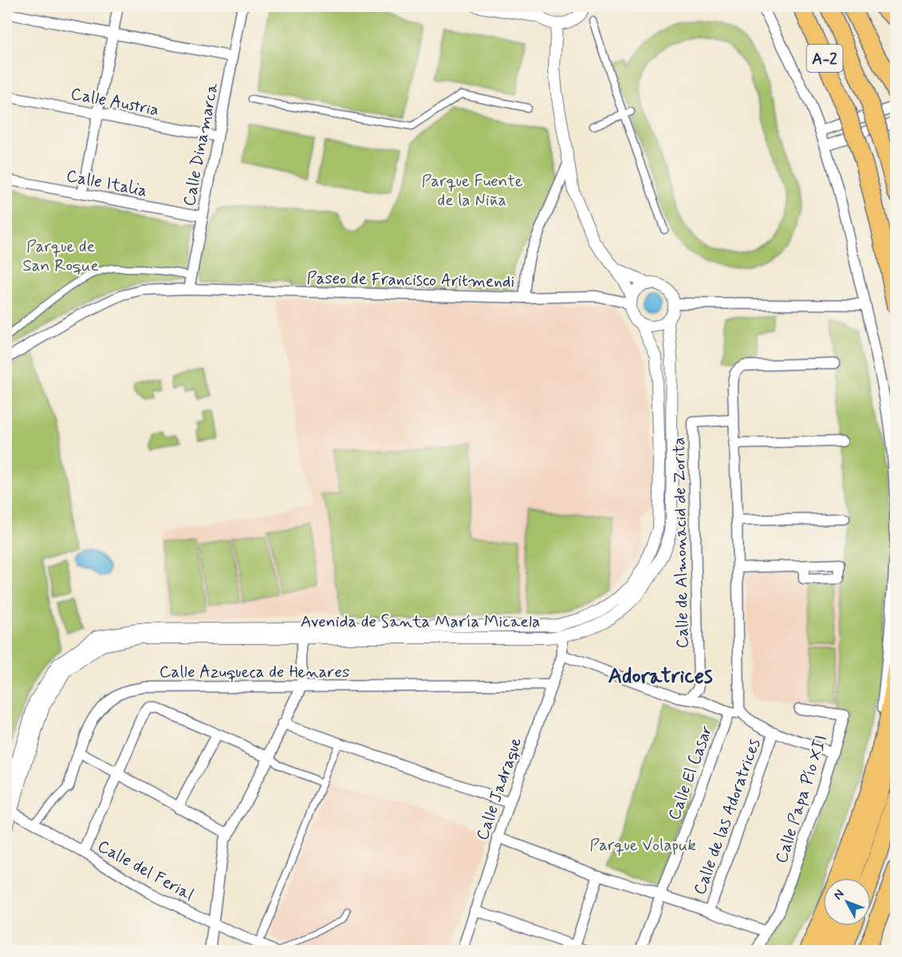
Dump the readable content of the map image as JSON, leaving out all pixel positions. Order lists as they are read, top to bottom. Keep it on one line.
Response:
{"streets":{"highway":["A-2"],"street":["Calle Austria","Calle Dinamarca","Calle Italia","Paseo de Francisco Aritmendi","Calle de Almonacid de Zorita","Avenida de Santa María Micaela","Calle Azuqueca de Henares","Calle El Casar","Calle Jadraque","Calle Papa Pío XII","Calle de las Adoratrices","Calle del Ferial"]},"crossings":[["Calle Austria","Calle Dinamarca"],["Calle Dinamarca","Calle Italia"],["Calle Dinamarca","Paseo de Francisco Aritmendi"],["Paseo de Francisco Aritmendi","Avenida de Santa María Micaela"],["Calle de Almonacid de Zorita","Calle de las Adoratrices"],["Avenida de Santa María Micaela","Calle Jadraque"],["Avenida de Santa María Micaela","Calle del Ferial"],["Calle Azuqueca de Henares","Calle Jadraque"],["Calle Azuqueca de Henares","Calle del Ferial"],["Calle Papa Pío XII","Calle de las Adoratrices"]],"districts":["Adoratrices"],"parks":["Parque Fuente de la Niña","Parque de San Roque","Parque Volapuk"],"north":"top left"}
